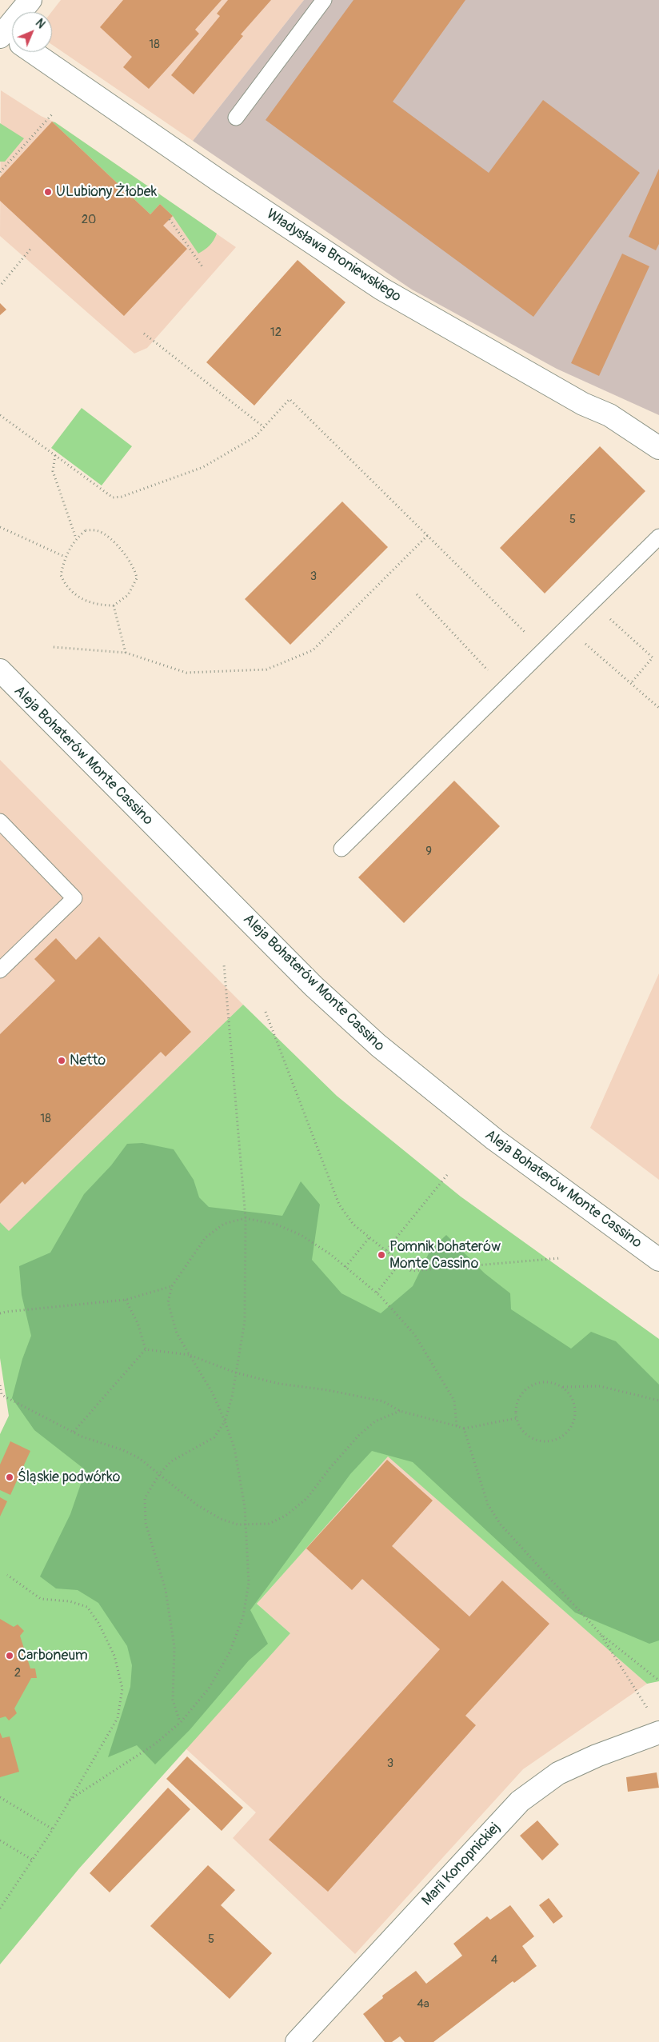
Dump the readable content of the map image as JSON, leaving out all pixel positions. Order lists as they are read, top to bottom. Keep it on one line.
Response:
{"streets":{"street":["Władysława Broniewskiego","Aleja Bohaterów Monte Cassino","Marii Konopnickiej"]},"places":["ULubiony Żłobek","Netto","Pomnik bohaterów Monte Cassino","Śląskie podwórko","Carboneum"],"house_numbers":["18","20","12","5","3","9","18","2","3","5","4","4a"],"north":"top right"}
